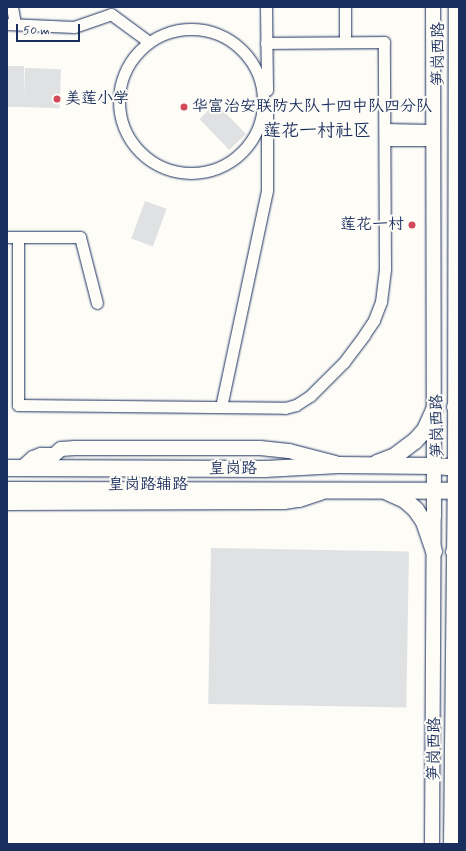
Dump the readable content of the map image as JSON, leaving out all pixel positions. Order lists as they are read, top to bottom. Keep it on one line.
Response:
{"streets":{"highway":["皇岗路"],"main road":["笋岗西路","皇岗路辅路"]},"crossings":[["笋岗西路","皇岗路"],["皇岗路","皇岗路辅路"]],"districts":["莲花一村社区"],"places":["美莲小学","华富治安联防大队十四中队四分队","莲花一村"],"scale_bar":"50 m"}
